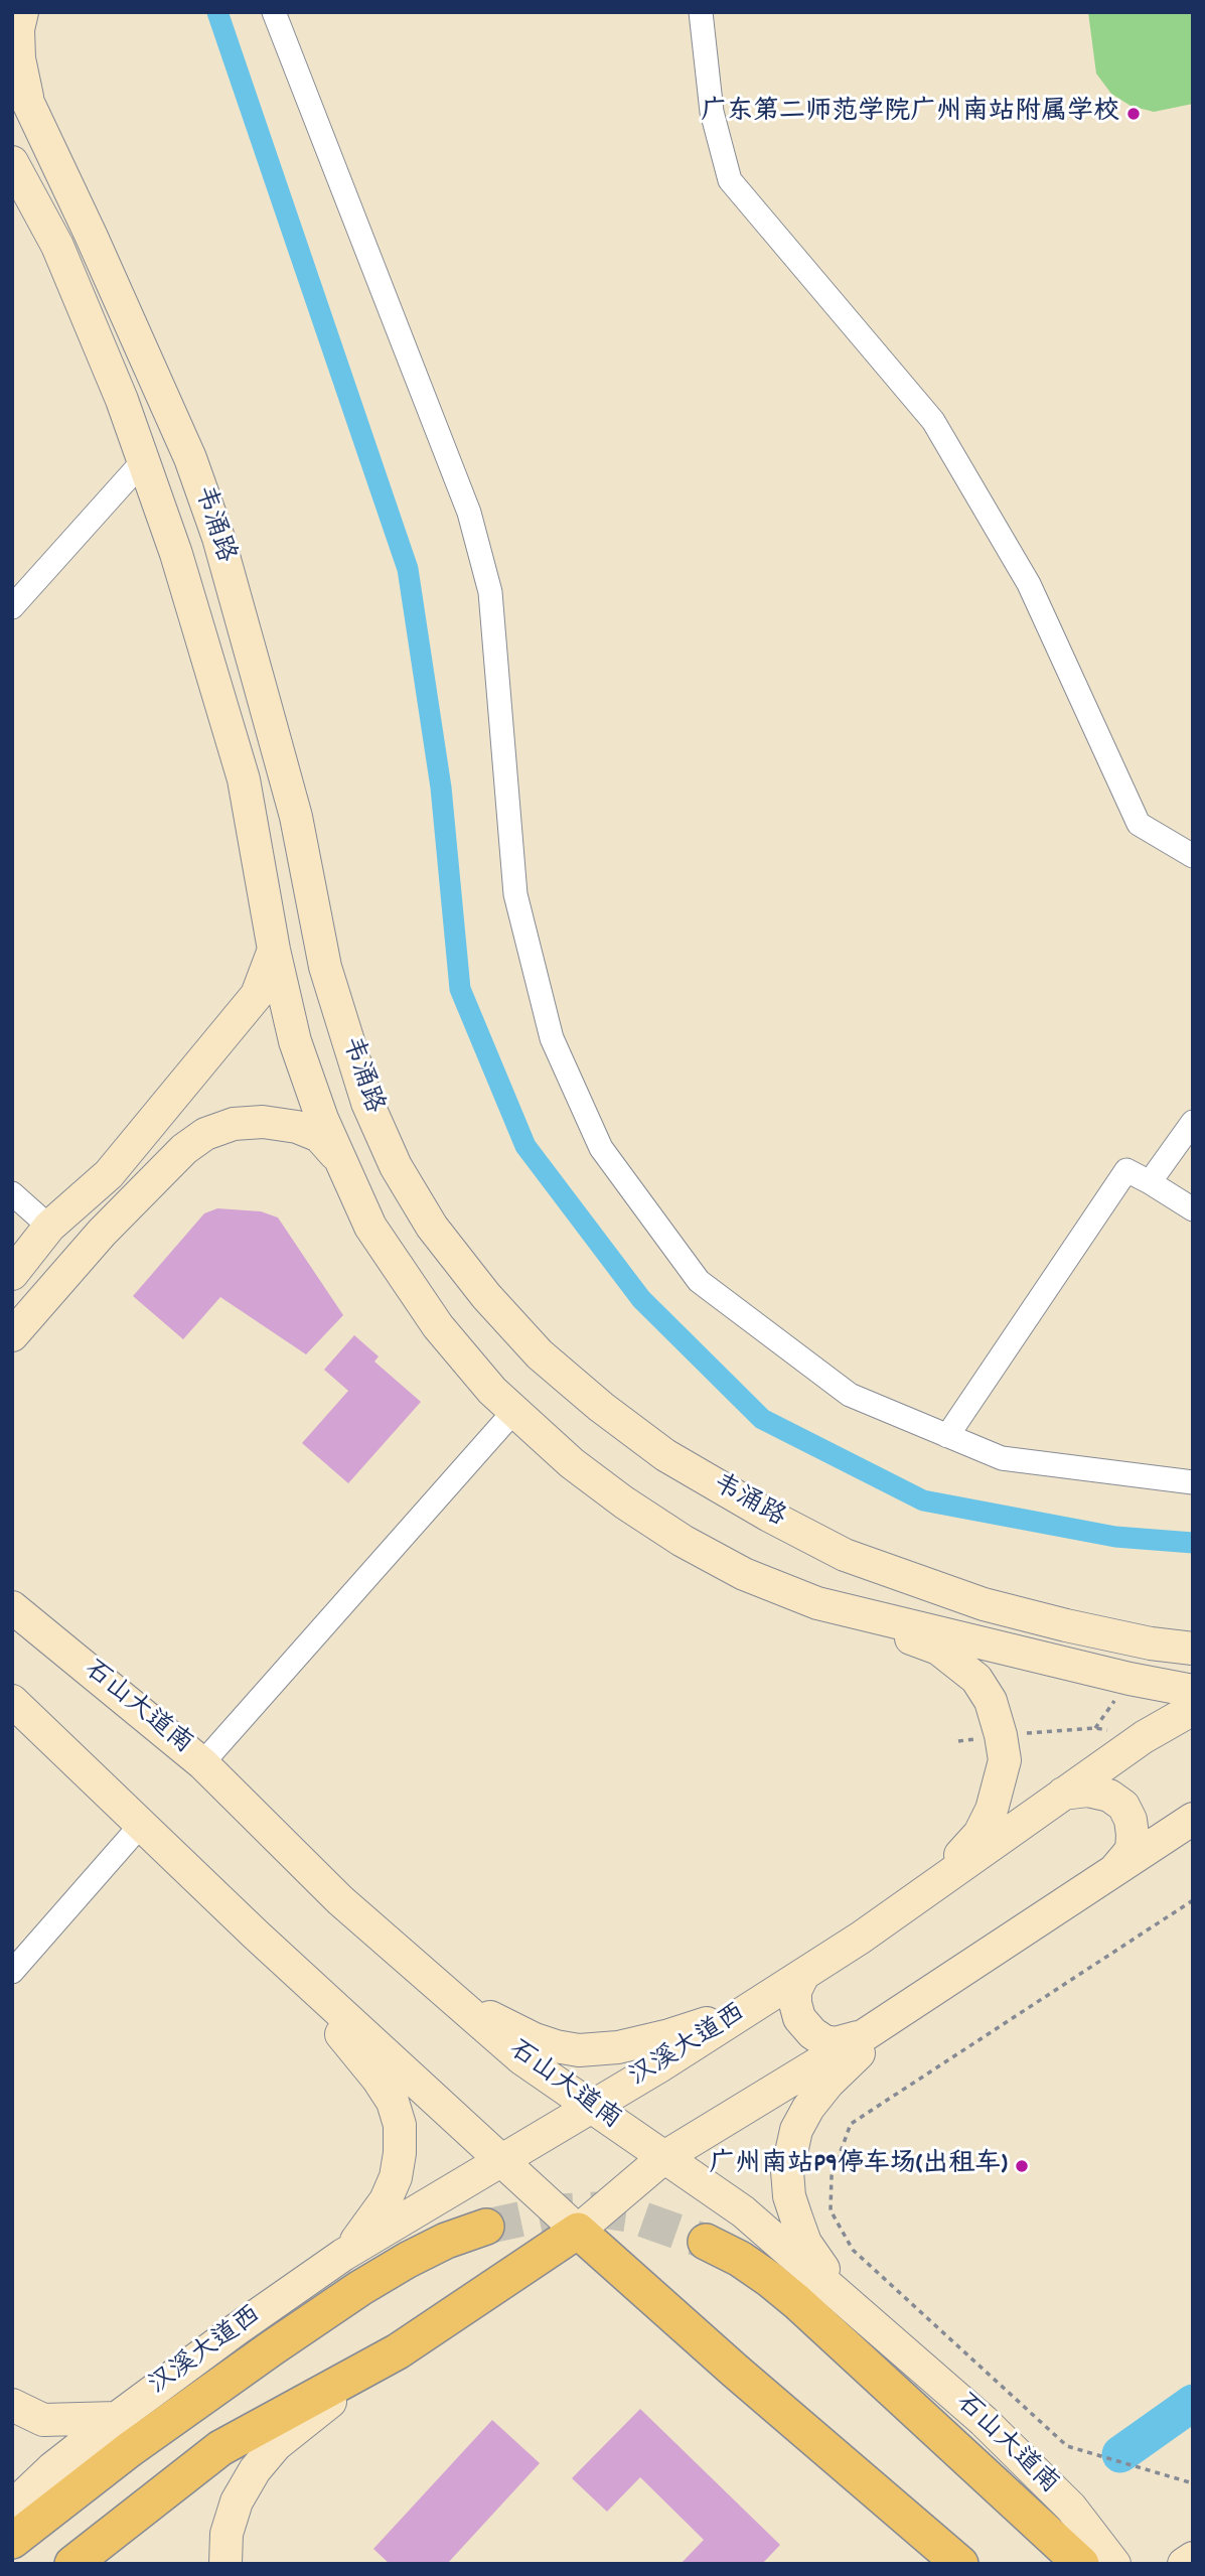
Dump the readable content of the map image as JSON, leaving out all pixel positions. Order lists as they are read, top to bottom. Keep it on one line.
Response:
{"streets":{"main road":["韦涌路","石山大道南","汉溪大道西"]},"crossings":[["石山大道南","汉溪大道西"]],"places":["广东第二师范学院广州南站附属学校","广州南站P9停车场(出租车)"]}
